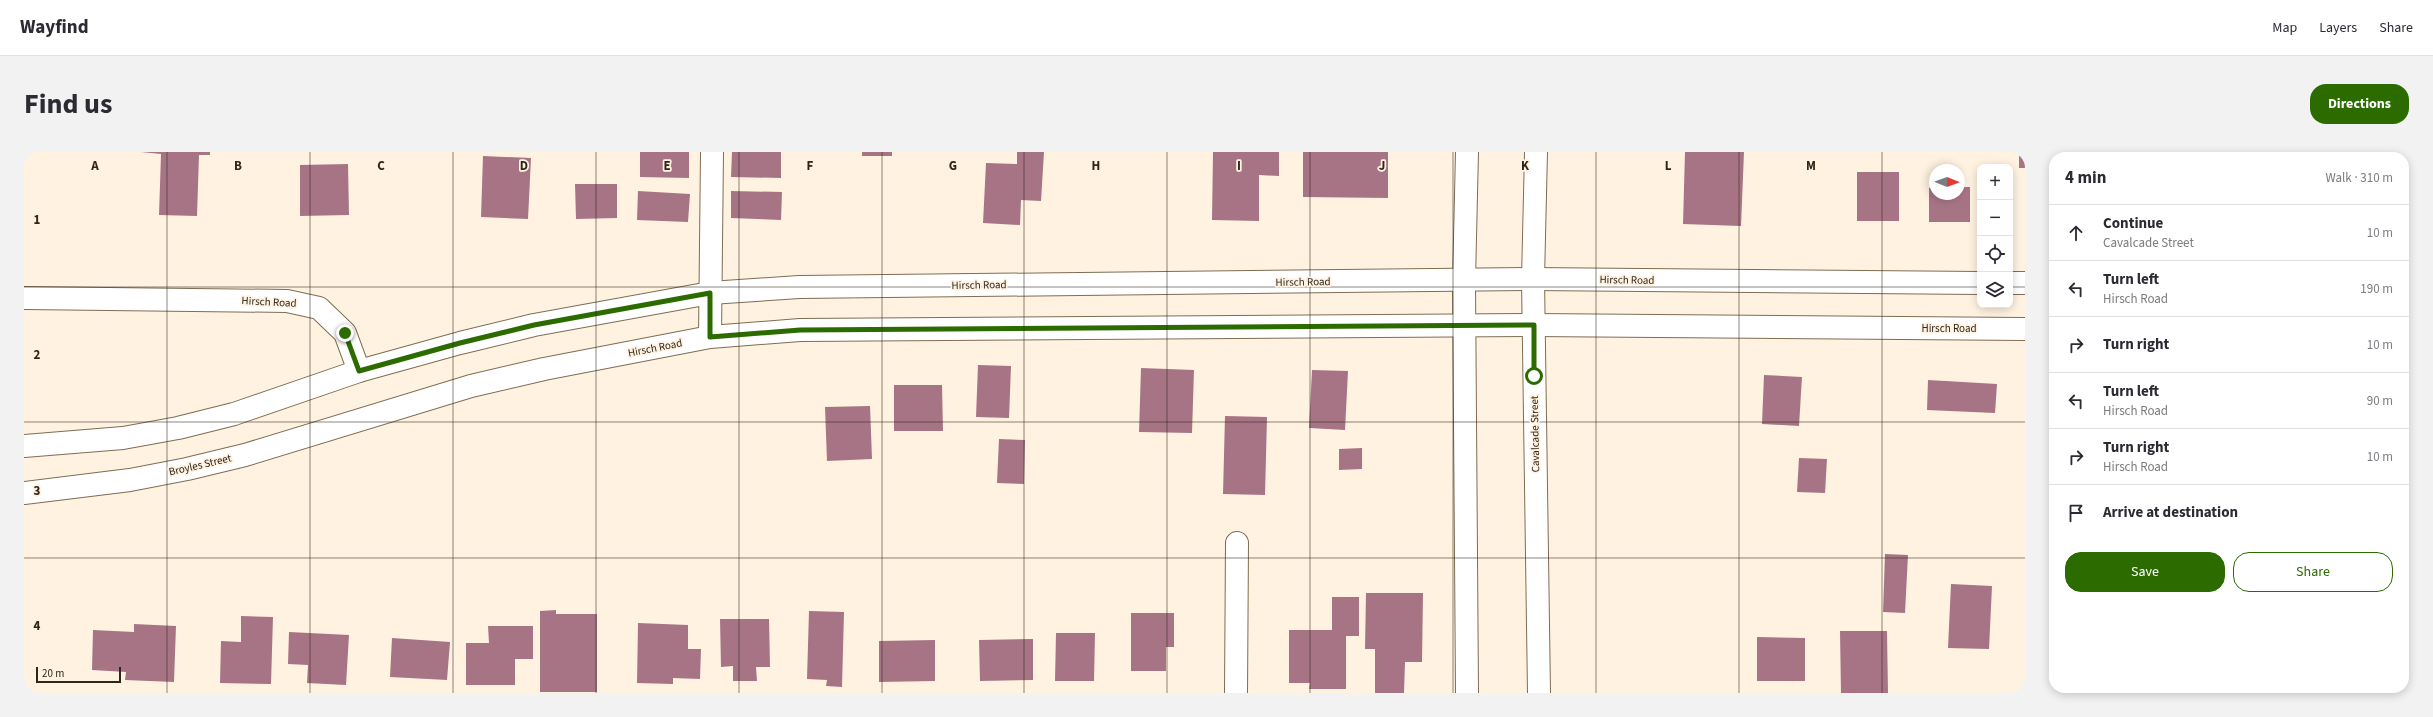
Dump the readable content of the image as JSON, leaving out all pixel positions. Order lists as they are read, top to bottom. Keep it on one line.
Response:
{"streets":{"main road":["Hirsch Road","Cavalcade Street","Broyles Street"]},"crossings":[["Hirsch Road","Cavalcade Street"],["Hirsch Road","Broyles Street"]],"scale_bar":"20 m","north":"right","page":{"header":"Wayfind","nav":["Map","Layers","Share"],"title":"Find us","buttons":["Directions",["Save","Share"]],"heading":["4 min","Walk · 310 m"],"map_buttons":["+","−"],"list":[["Continue","Cavalcade Street","10 m"],["Turn left","Hirsch Road","190 m"],["Turn right","10 m"],["Turn left","Hirsch Road","90 m"],["Turn right","Hirsch Road","10 m"],"Arrive at destination"],"scale":"20 m"},"grid":{"columns":["A","B","C","D","E","F","G","H","I","J","K","L","M"],"rows":["1","2","3","4"]}}
